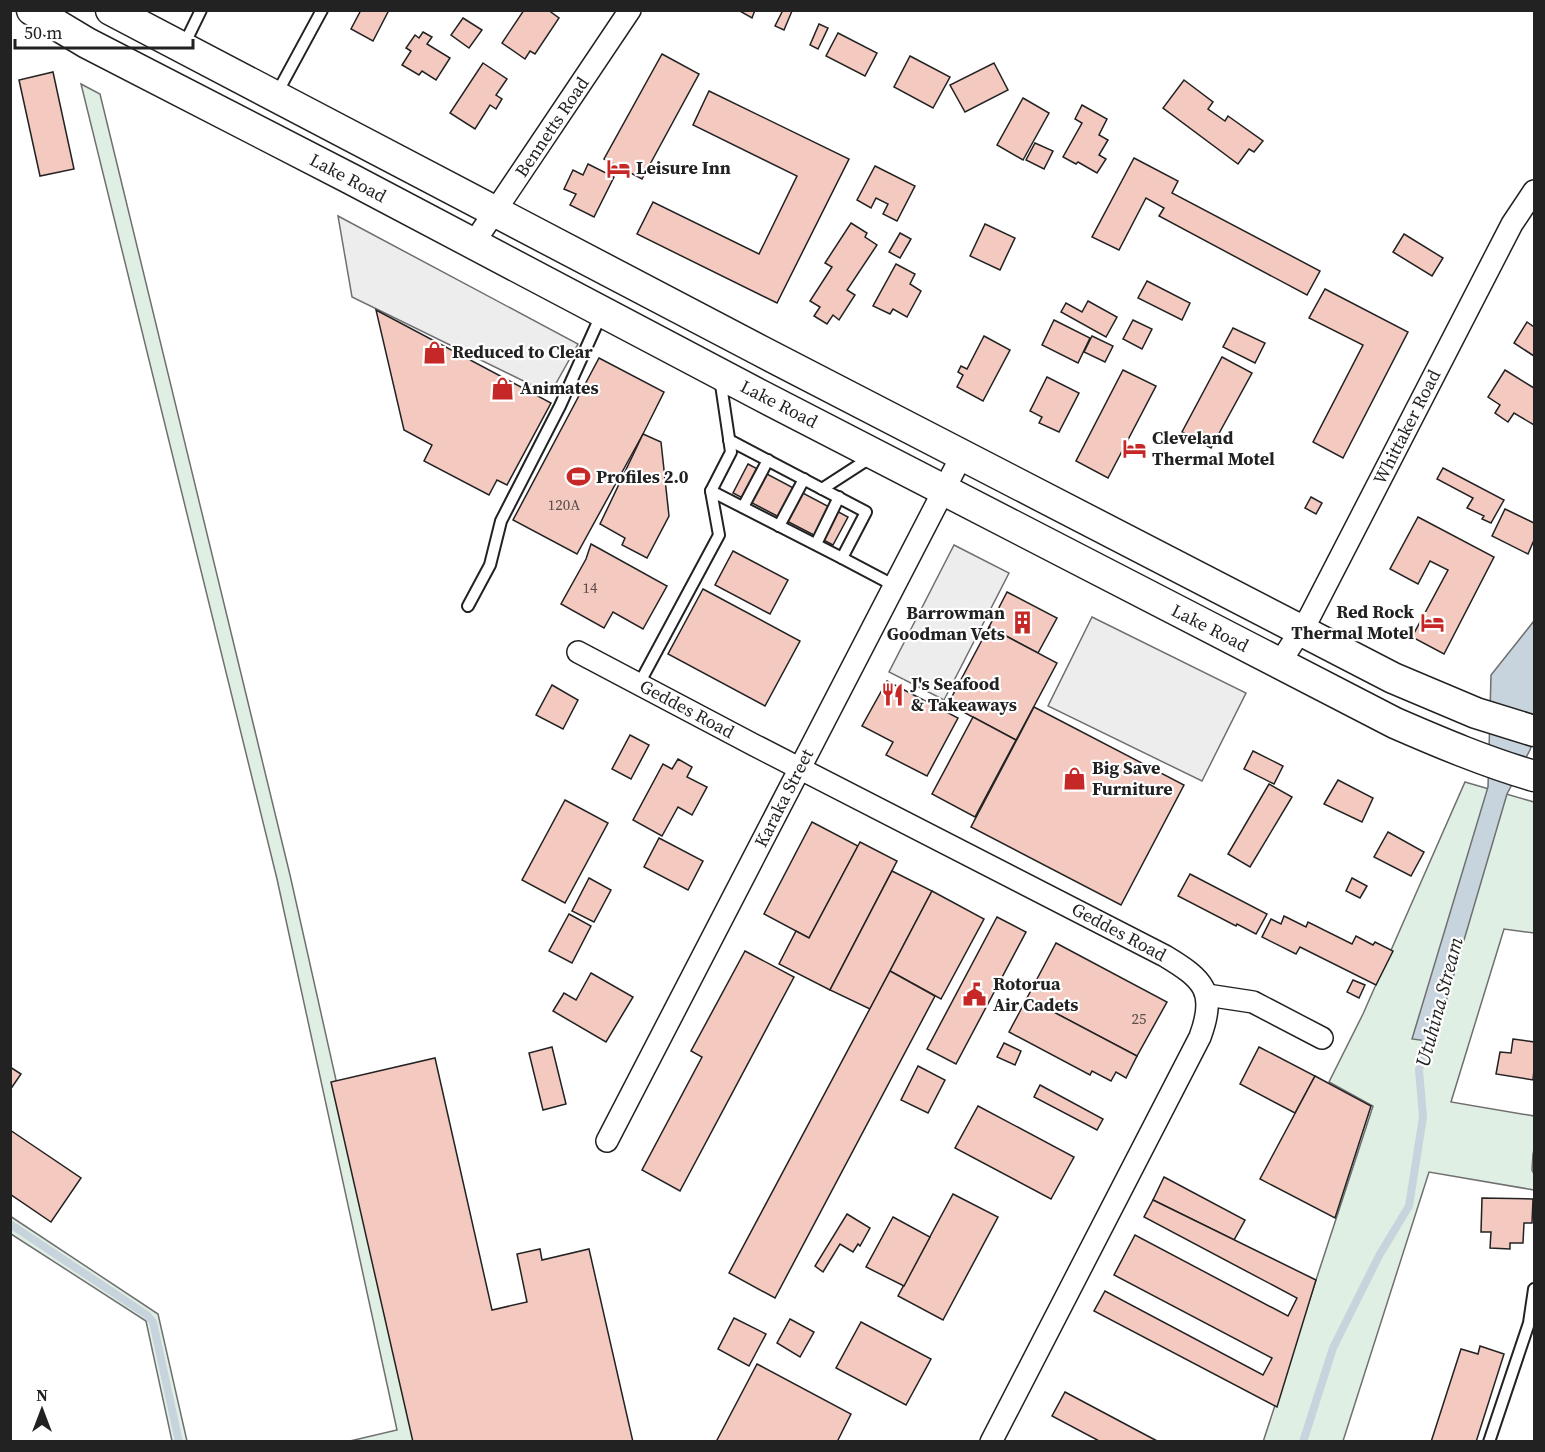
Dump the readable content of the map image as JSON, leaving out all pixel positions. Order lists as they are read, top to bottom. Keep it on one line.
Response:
{"streets":{"main road":["Lake Road"],"street":["Bennetts Road","Whittaker Road","Geddes Road","Karaka Street"]},"crossings":[["Bennetts Road","Lake Road"],["Lake Road","Whittaker Road"],["Lake Road","Karaka Street"],["Geddes Road","Karaka Street"]],"water":["Utuhina Stream"],"places":{"hotel":["Leisure Inn","Cleveland Thermal Motel","Red Rock Thermal Motel"],"shop":["Reduced to Clear","Animates","Big Save Furniture"],"sports":["Profiles 2.0"],"building":["Barrowman Goodman Vets"],"restaurant":["J's Seafood & Takeaways"],"public building":["Rotorua Air Cadets"]},"house_numbers":["120A","14","25"],"scale_bar":"50 m","north":"top"}
